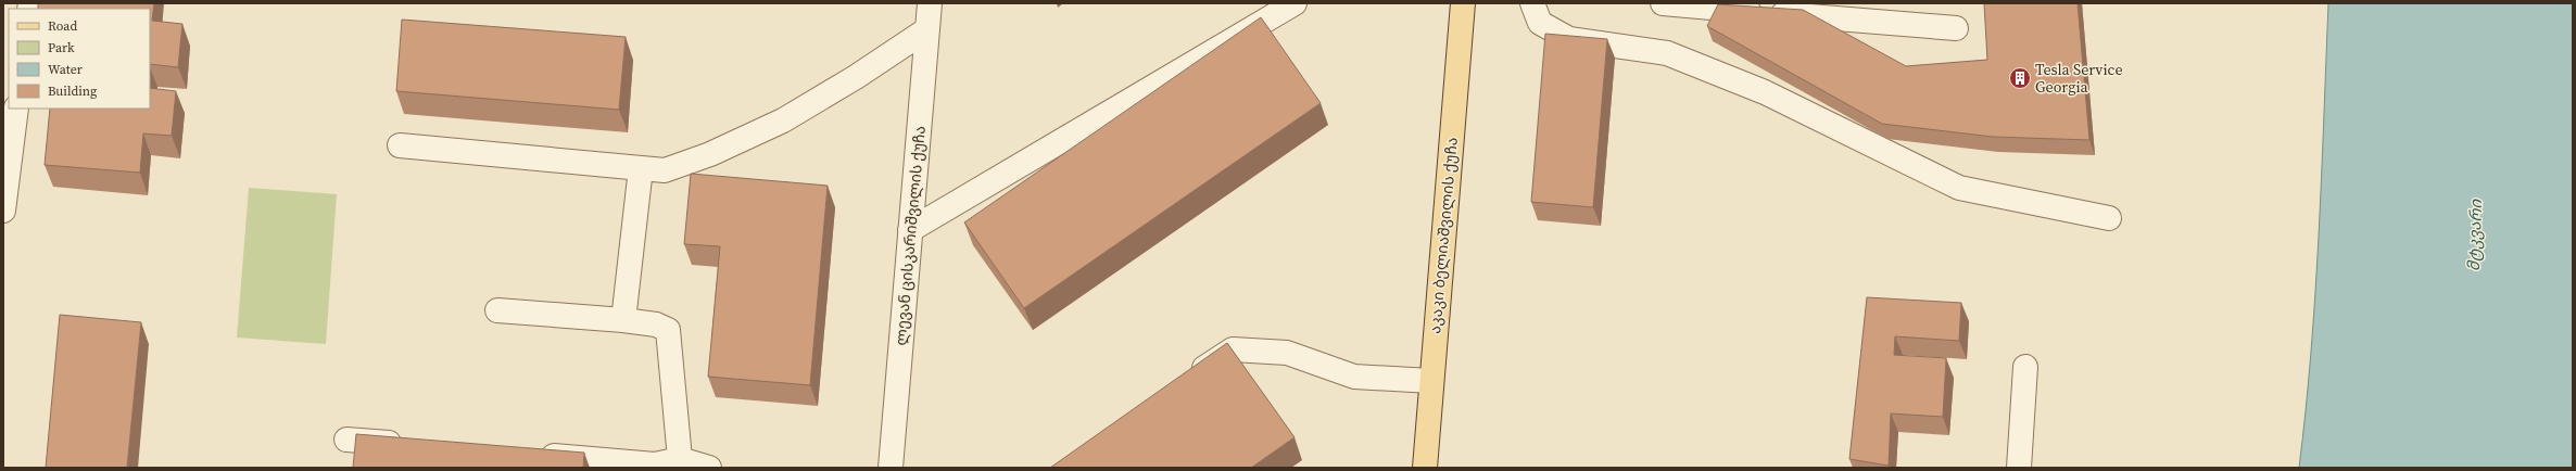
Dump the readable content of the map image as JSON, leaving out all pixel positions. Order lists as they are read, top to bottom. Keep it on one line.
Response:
{"streets":{"main road":["აკაკი ბელიაშვილის ქუჩა"],"lane":["ლევან ცისკარიშვილის ქუჩა"]},"water":["მტკვარი"],"places":{"building":["Tesla Service Georgia"]},"legend":["Road","Park","Water","Building"]}
